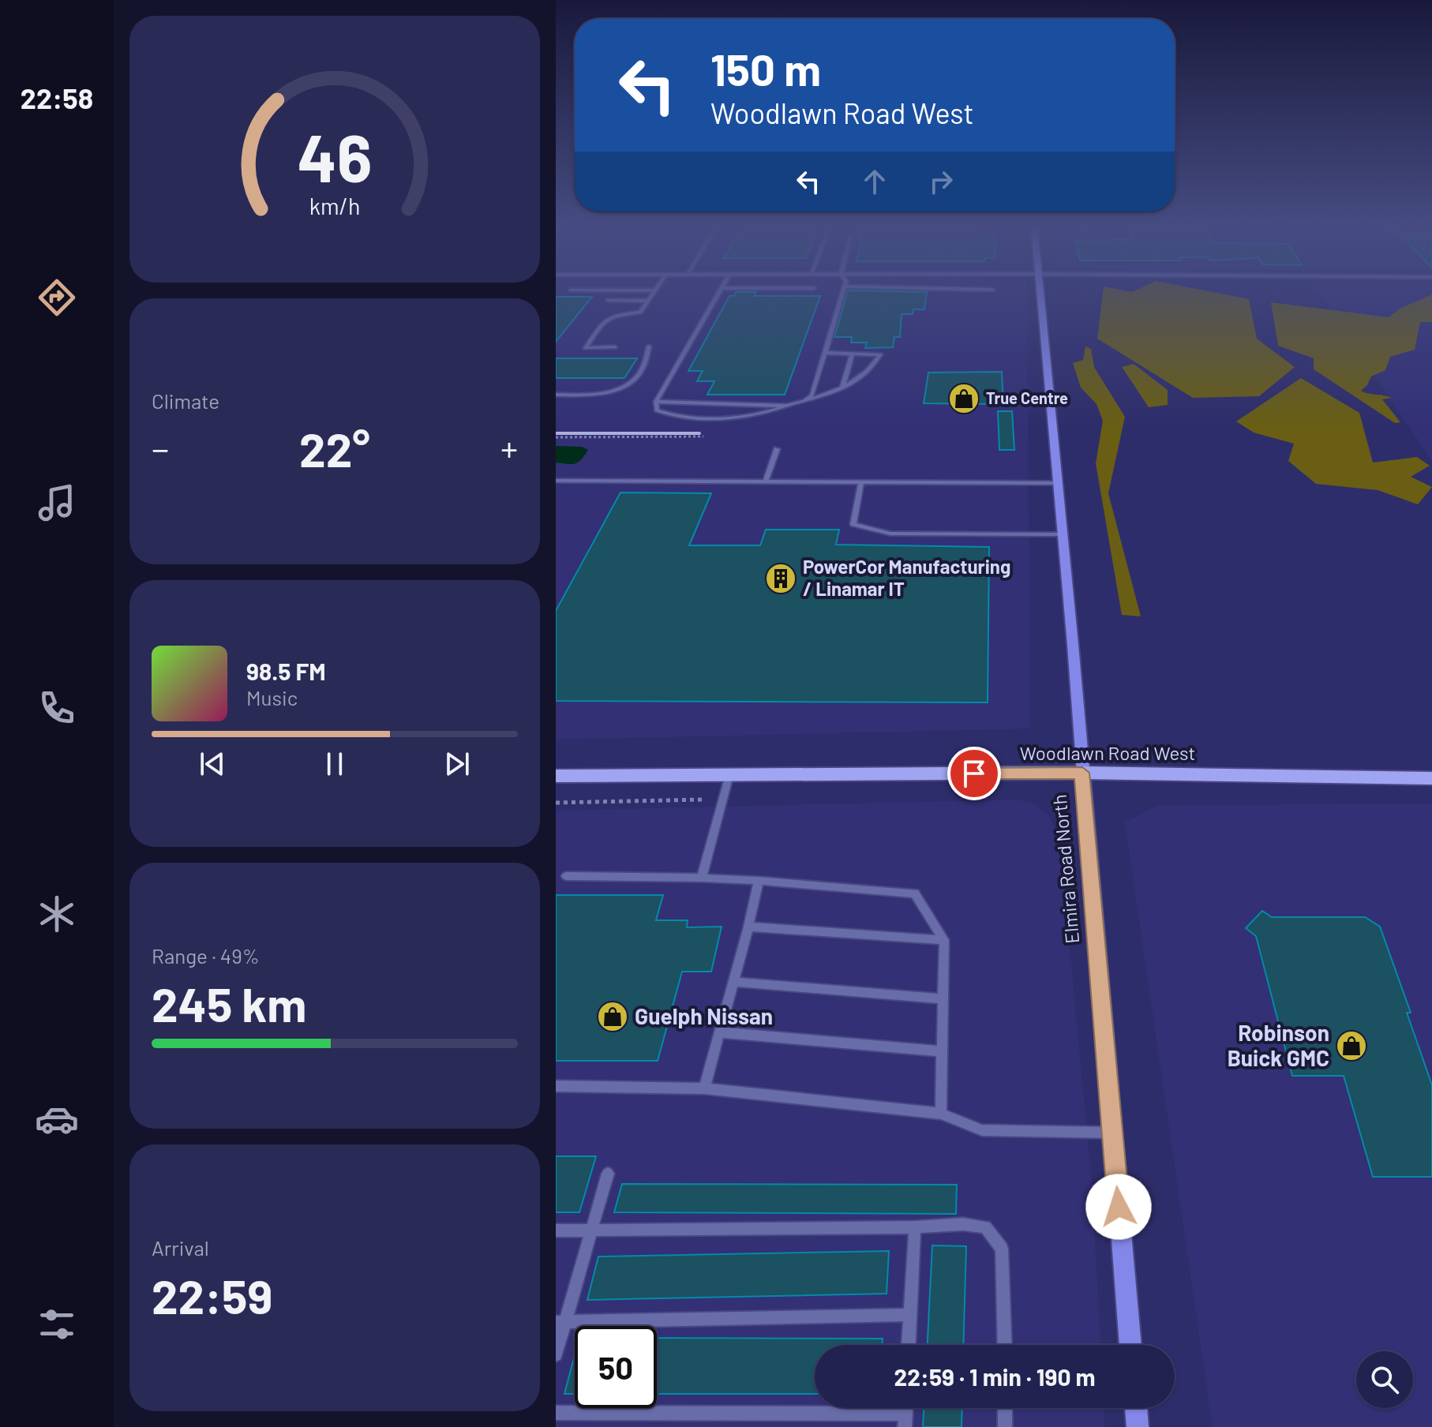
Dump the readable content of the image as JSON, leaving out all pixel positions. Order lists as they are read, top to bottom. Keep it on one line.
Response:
{"streets":{"main road":["Woodlawn Road West","Elmira Road North"]},"crossings":[["Woodlawn Road West","Elmira Road North"]],"places":{"shop":["True Centre","Guelph Nissan","Robinson Buick GMC"],"building":["PowerCor Manufacturing / Linamar IT"]},"page":{"tabs":"22:58","turn":["150 m","Woodlawn Road West"],"tile":["Climate",["Range · 49%","245 km"],["Arrival","22:59"]],"heat":["−","22°","+"],"song":["98.5 FM","Music"],"limit":"50","trip":"22:59 · 1 min · 190 m","gauge":["46","km/h"]}}
